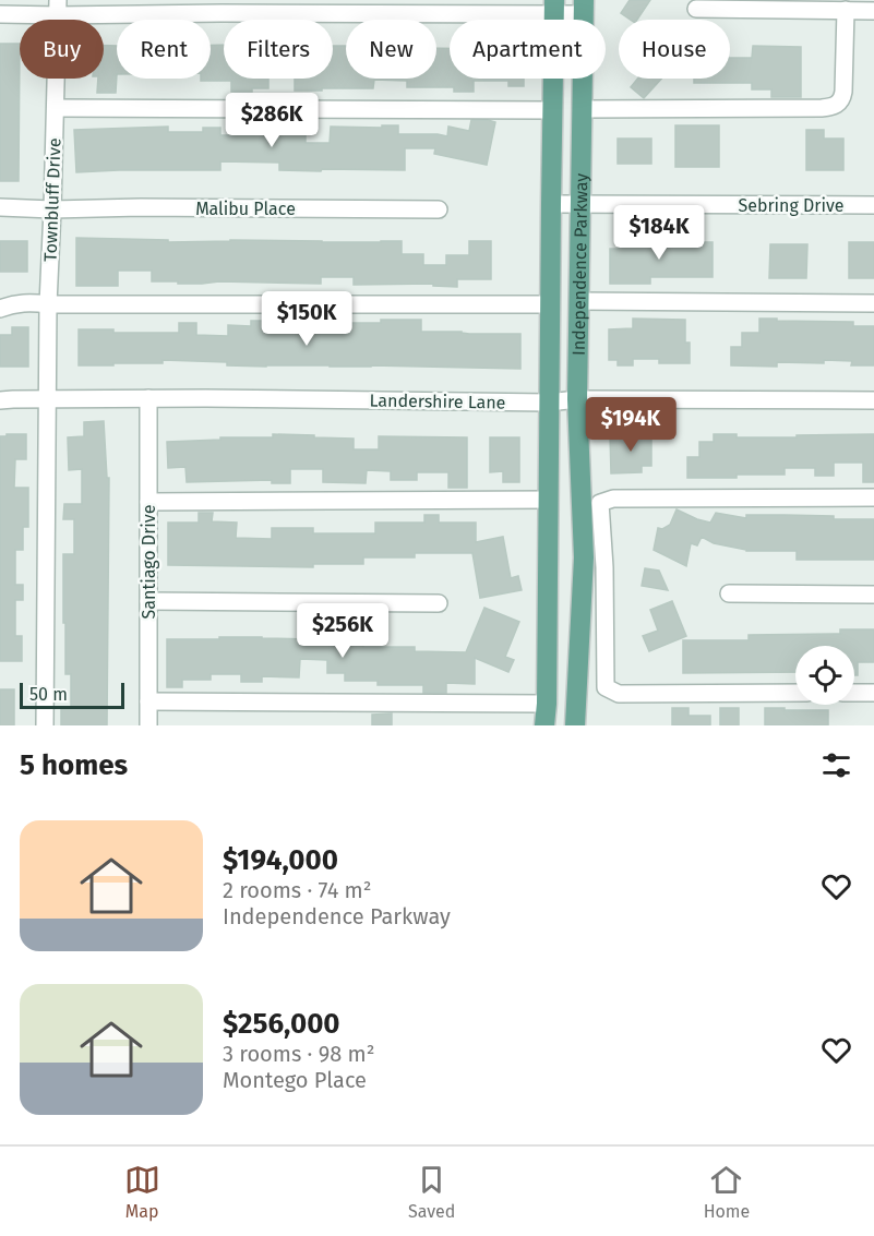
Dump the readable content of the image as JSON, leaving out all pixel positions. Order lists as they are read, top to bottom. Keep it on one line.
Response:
{"streets":{"main road":["Independence Parkway"],"street":["Townbluff Drive","Sebring Drive","Malibu Place","Landershire Lane","Santiago Drive"]},"crossings":[["Townbluff Drive","Malibu Place"],["Townbluff Drive","Landershire Lane"],["Sebring Drive","Independence Parkway"],["Independence Parkway","Landershire Lane"],["Landershire Lane","Santiago Drive"]],"scale_bar":"50 m","page":{"chip":["Buy","Rent","Filters","New","Apartment","House"],"price":["$286K","$184K","$150K","$194K","$256K"],"scale":"50 m","heading":"5 homes","list":[{"name":"$194,000","note":"2 rooms · 74 m² · Independence Parkway"},{"name":"$256,000","note":"3 rooms · 98 m² · Montego Place"}],"tabs":["Map","Saved","Home"]}}
